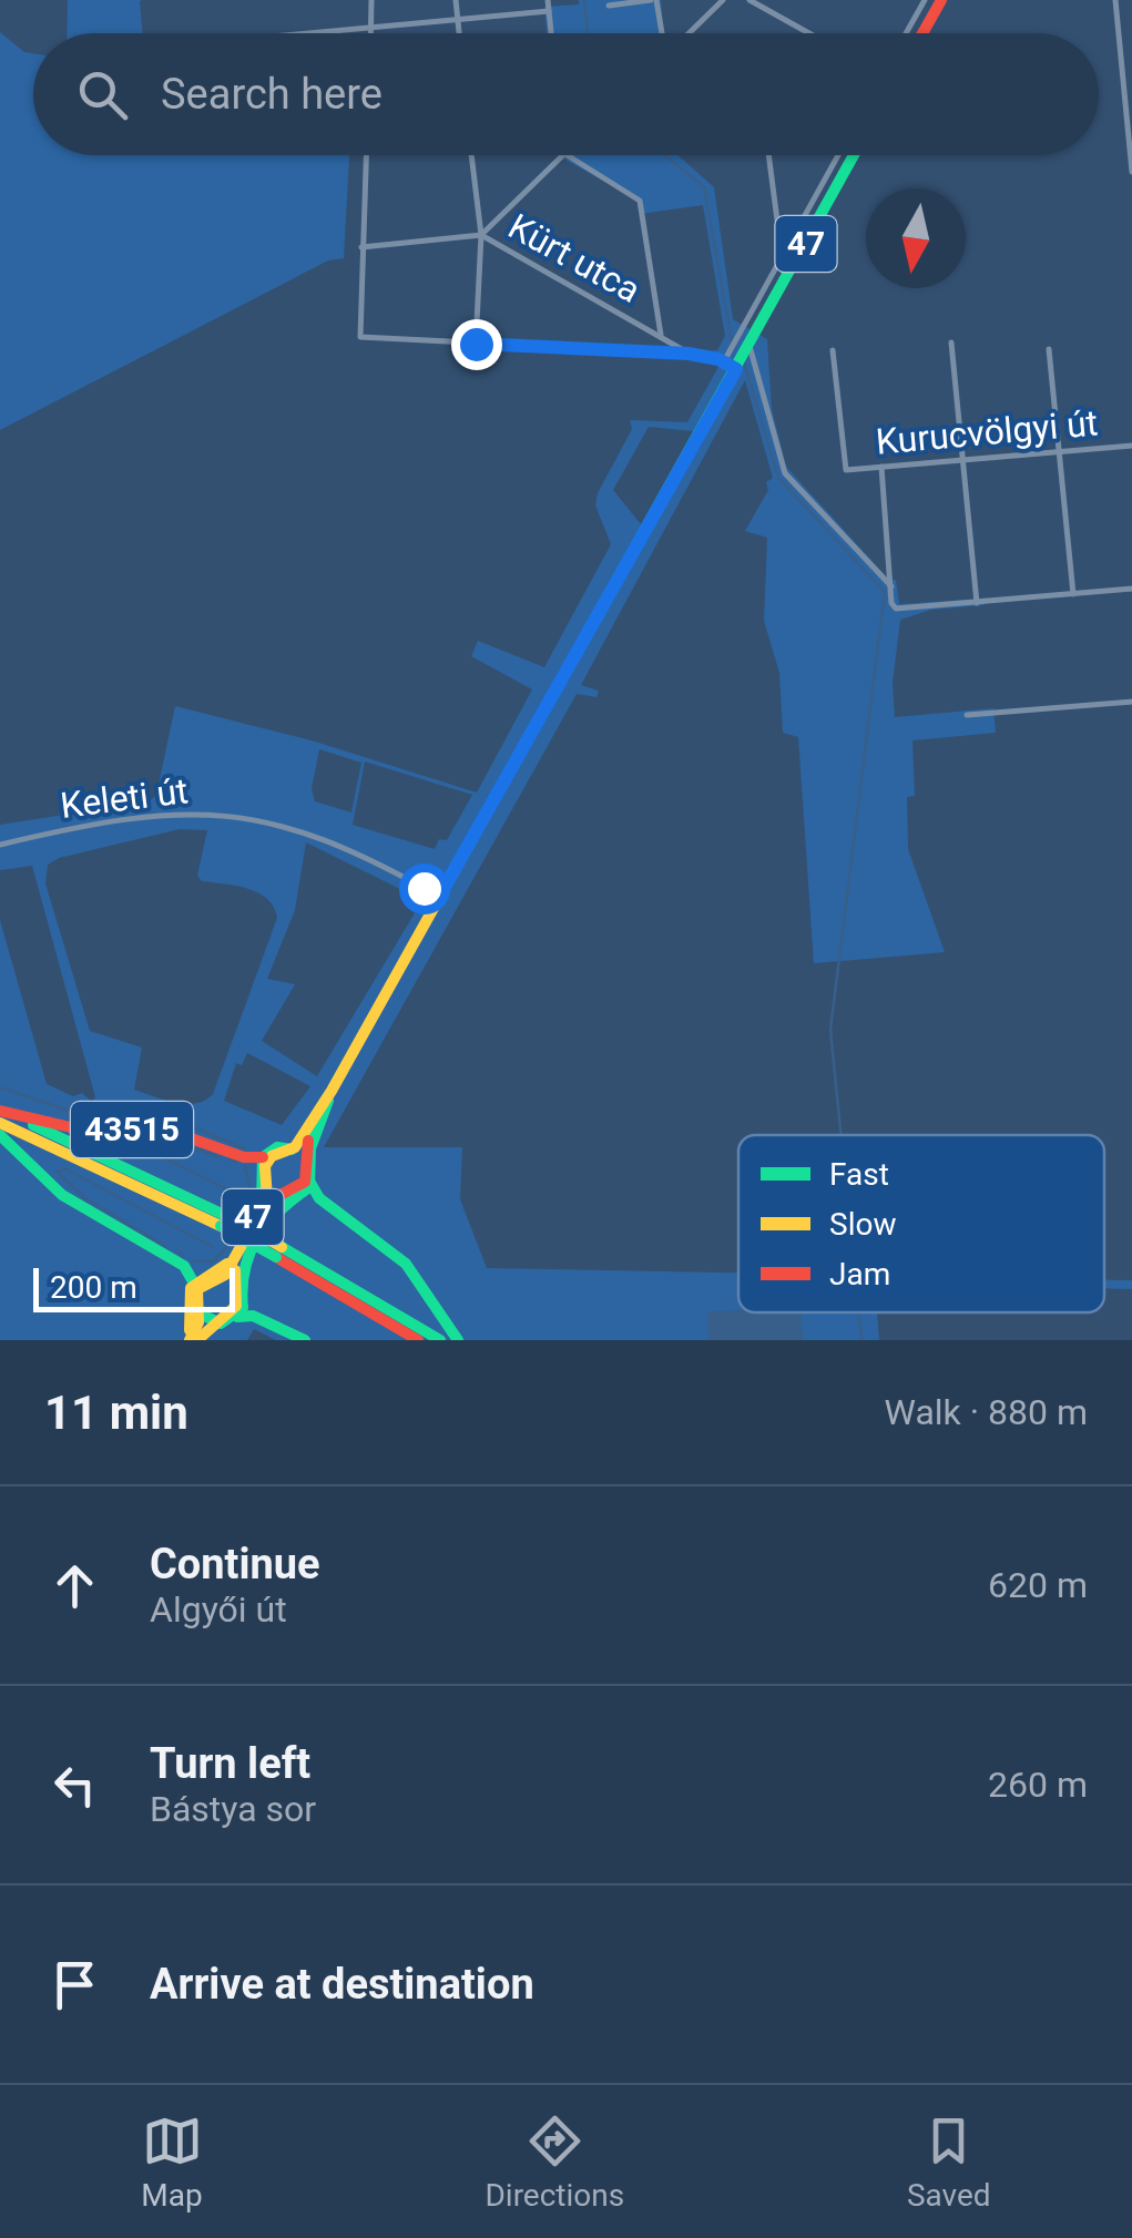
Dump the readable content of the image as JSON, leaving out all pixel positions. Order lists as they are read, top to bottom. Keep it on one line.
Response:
{"streets":{"main road":["47","43515"],"street":["Kürt utca","Kurucvölgyi út","Keleti út"]},"crossings":[["47","Keleti út"],["47","43515"]],"legend":["Fast","Slow","Jam"],"scale_bar":"200 m","north":"bottom","page":{"search":"Search here","scale":"200 m","heading":["11 min","Walk · 880 m"],"list":[["Continue","Algyői út","620 m"],["Turn left","Bástya sor","260 m"],"Arrive at destination"],"nav":["Map","Directions","Saved"]}}
